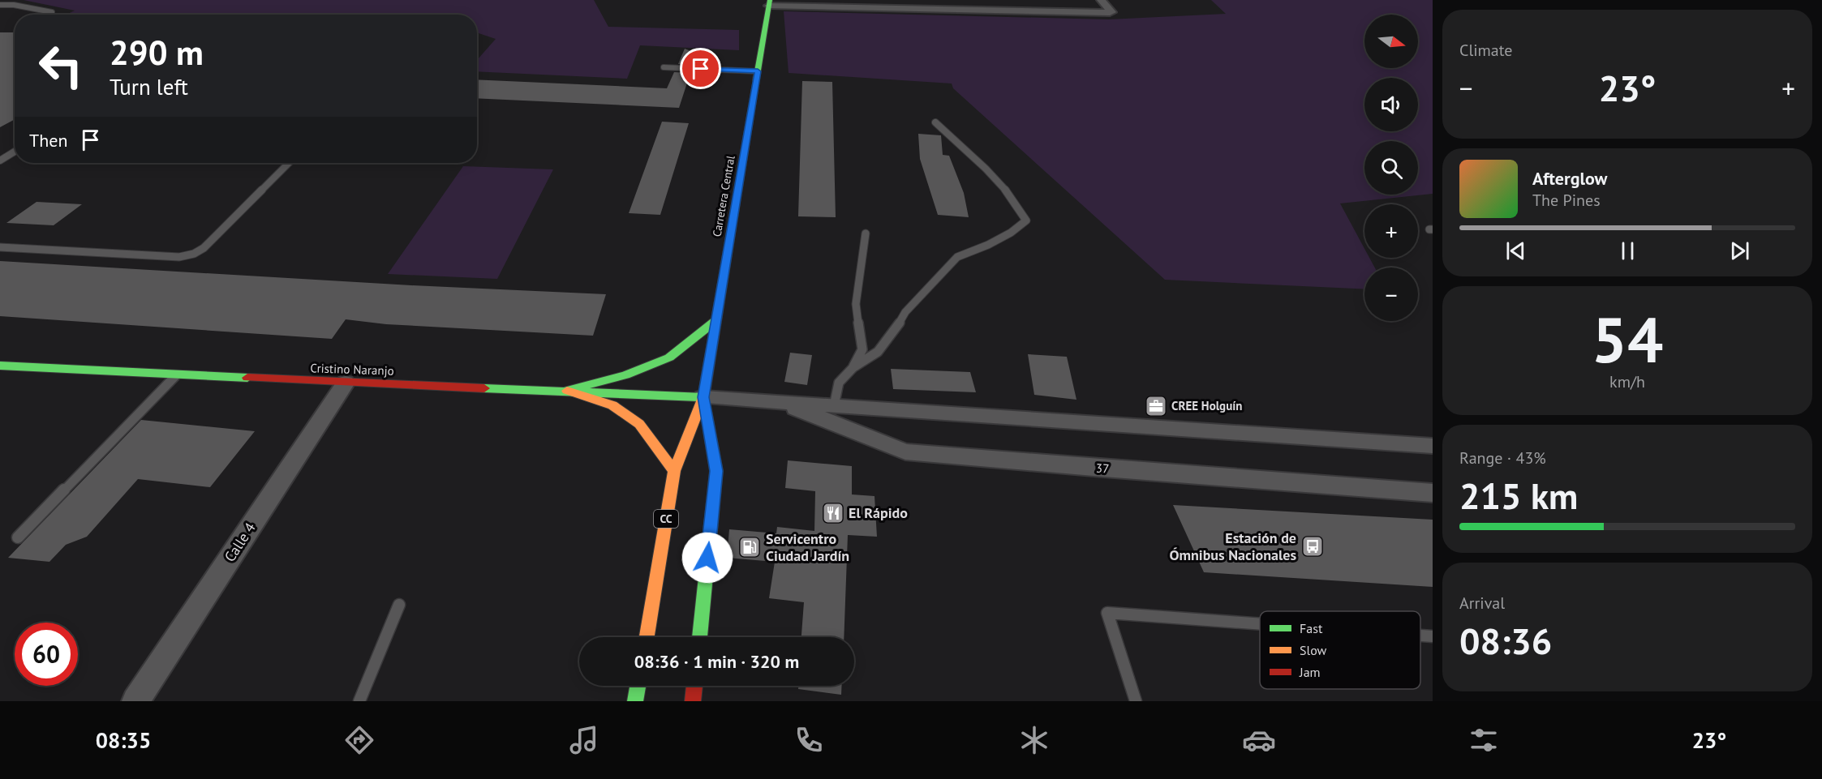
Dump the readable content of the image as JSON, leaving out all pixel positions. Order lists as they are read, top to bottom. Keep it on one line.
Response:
{"streets":{"main road":["Carretera Central","Cristino Naranjo","CC"],"street":["37","Calle 4"]},"crossings":[["Carretera Central","Cristino Naranjo"],["Carretera Central","37"],["Cristino Naranjo","37"],["Cristino Naranjo","Calle 4"]],"places":{"office":["CREE Holguín"],"restaurant":["El Rápido"],"bus stop":["Estación de Ómnibus Nacionales"],"fuel station":["Servicentro Ciudad Jardín"]},"legend":["Fast","Slow","Jam"],"north":"right","page":{"tile":["Climate",["54","km/h"],["Range · 43%","215 km"],["Arrival","08:36"]],"map_buttons":["+","−"],"turn":["290 m","Turn left"],"heat":["−","23°","+"],"then":"Then","song":["Afterglow","The Pines"],"limit":"60","trip":"08:36 · 1 min · 320 m","tabs":["08:35","23°"]}}
